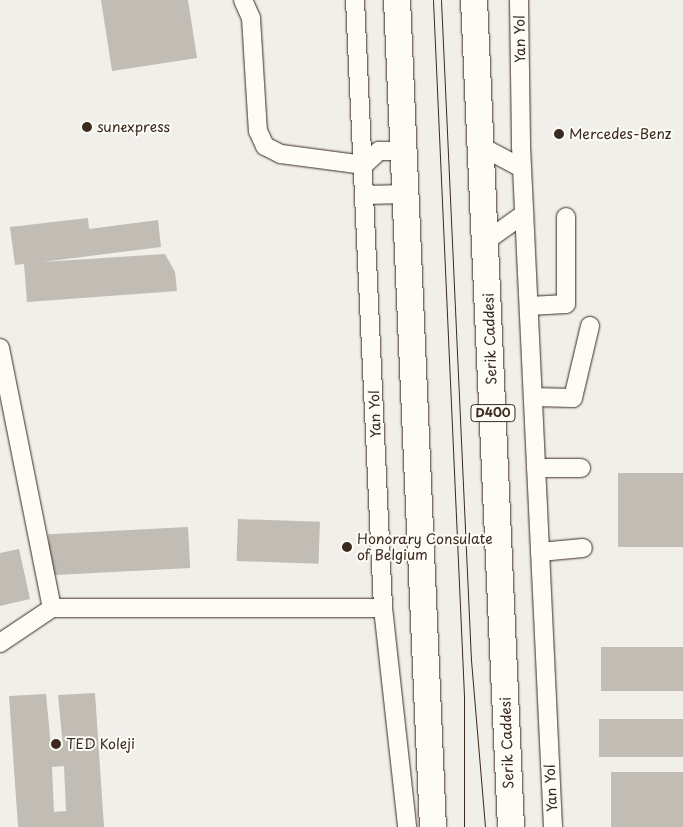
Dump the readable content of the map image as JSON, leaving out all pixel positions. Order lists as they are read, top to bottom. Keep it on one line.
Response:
{"streets":{"highway":["Serik Caddesi","D400"],"street":["Yan Yol"]},"places":["sunexpress","Mercedes-Benz","Honorary Consulate of Belgium","TED Koleji"]}
